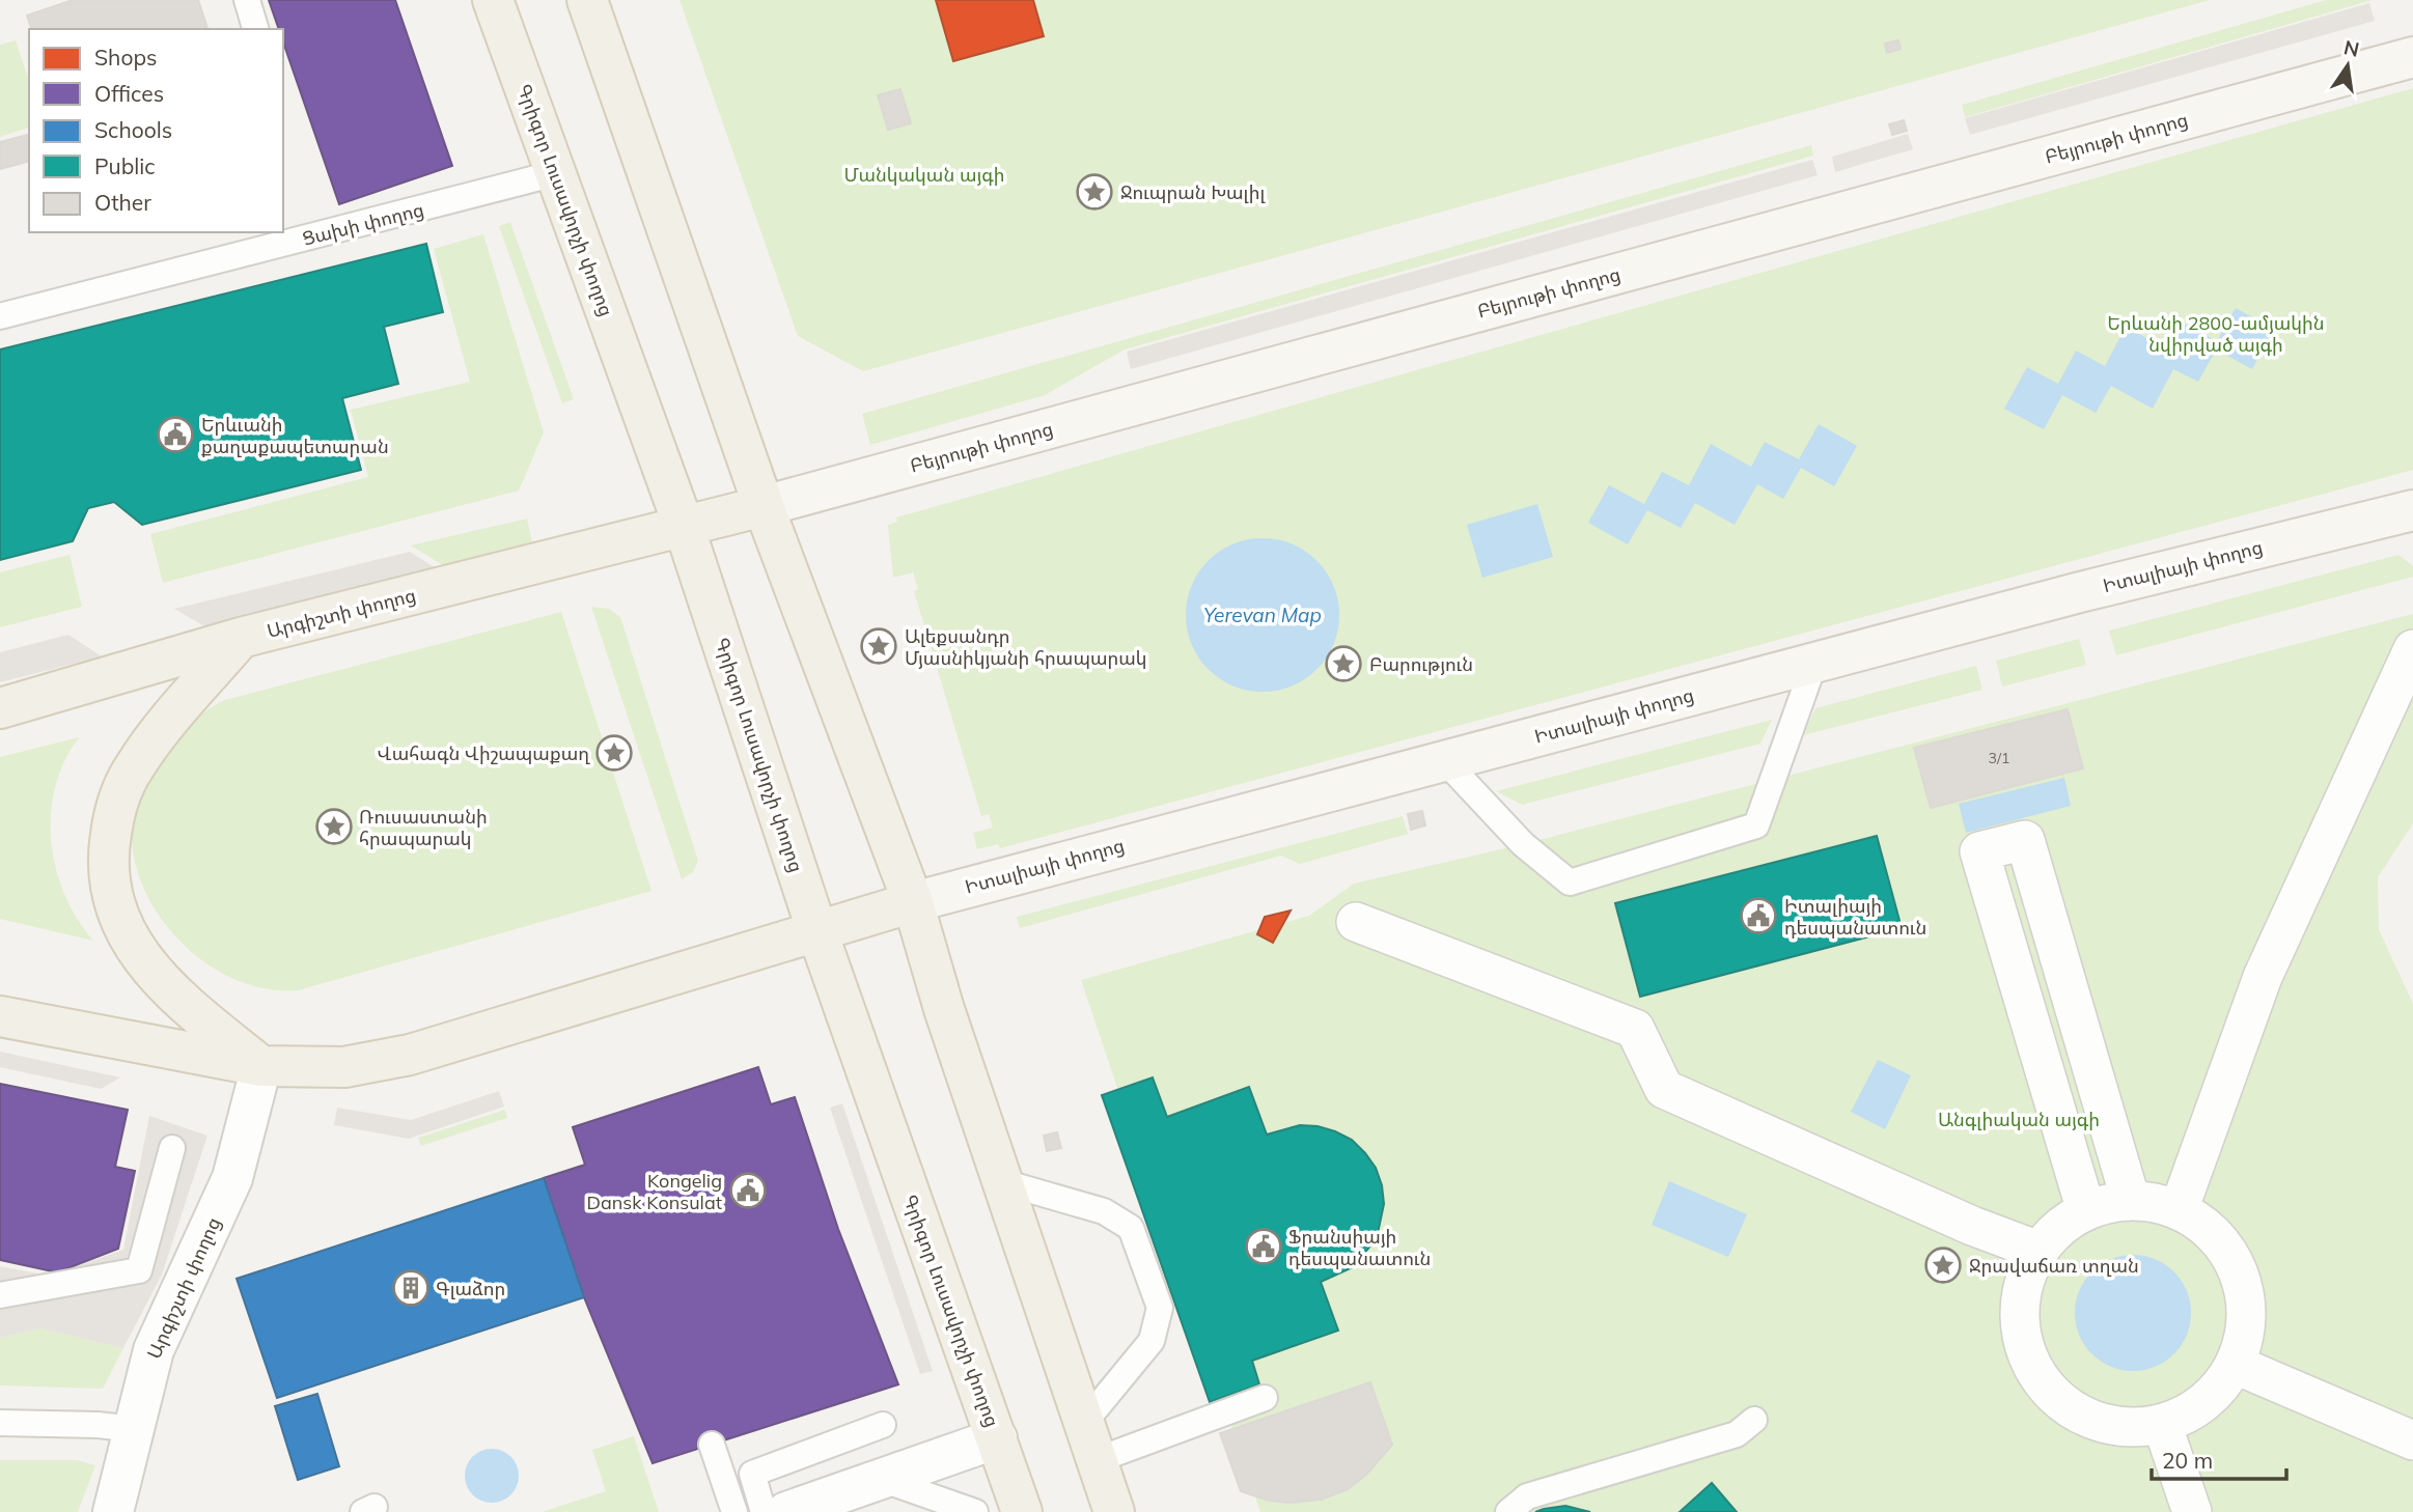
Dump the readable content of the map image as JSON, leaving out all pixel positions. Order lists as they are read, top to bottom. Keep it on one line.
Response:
{"streets":{"main road":["Բեյրութի փողոց","Գրիգոր Լուսավորչի փողոց","Իտալիայի փողոց","Արգիշտի փողոց"],"lane":["Ցախի փողոց"]},"crossings":[["Բեյրութի փողոց","Գրիգոր Լուսավորչի փողոց"],["Բեյրութի փողոց","Արգիշտի փողոց"],["Գրիգոր Լուսավորչի փողոց","Ցախի փողոց"],["Գրիգոր Լուսավորչի փողոց","Իտալիայի փողոց"],["Գրիգոր Լուսավորչի փողոց","Արգիշտի փողոց"]],"water":["Yerevan Map"],"parks":["Մանկական այգի","Երևանի 2800-ամյակին նվիրված այգի","Անգլիական այգի"],"places":{"place":["Ջուպրան Խալիլ","Ալեքսանդր Մյասնիկյանի հրապարակ","Բարություն","Վահագն Վիշապաքաղ","Ռուսաստանի հրապարակ","Ջրավաճառ տղան"],"public building":["Երևւանի քաղաքապետարան","Իտալիայի դեսպանատուն","Kongelig Dansk Konsulat","Ֆրանսիայի դեսպանատուն"],"building":["Գլաձոր"]},"house_numbers":["3/1"],"legend":["Shops","Offices","Schools","Public","Other"],"scale_bar":"20 m","north":"top"}
